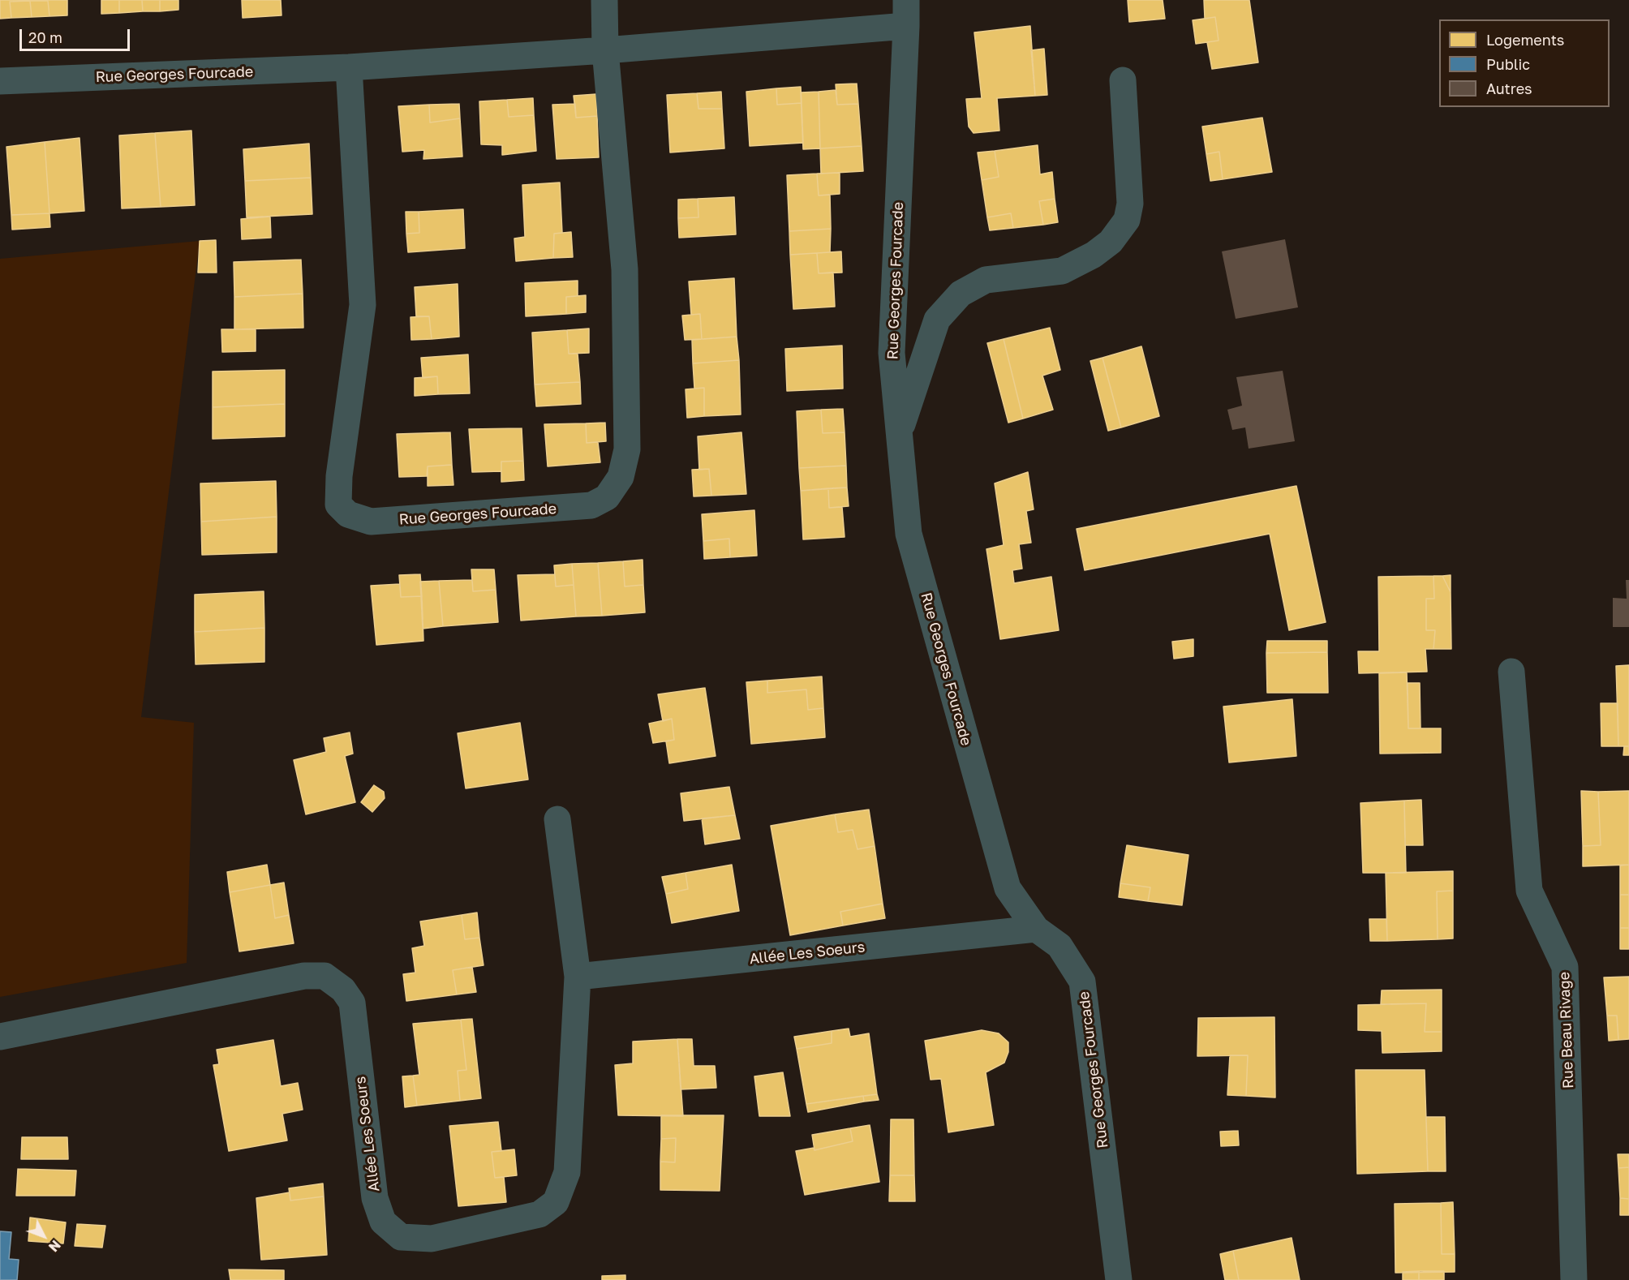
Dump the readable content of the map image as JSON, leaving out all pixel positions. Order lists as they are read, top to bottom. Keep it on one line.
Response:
{"streets":{"street":["Rue Georges Fourcade","Allée Les Soeurs","Rue Beau Rivage"]},"crossings":[["Rue Georges Fourcade","Allée Les Soeurs"]],"legend":["Logements","Public","Autres"],"scale_bar":"20 m","north":"bottom right"}
